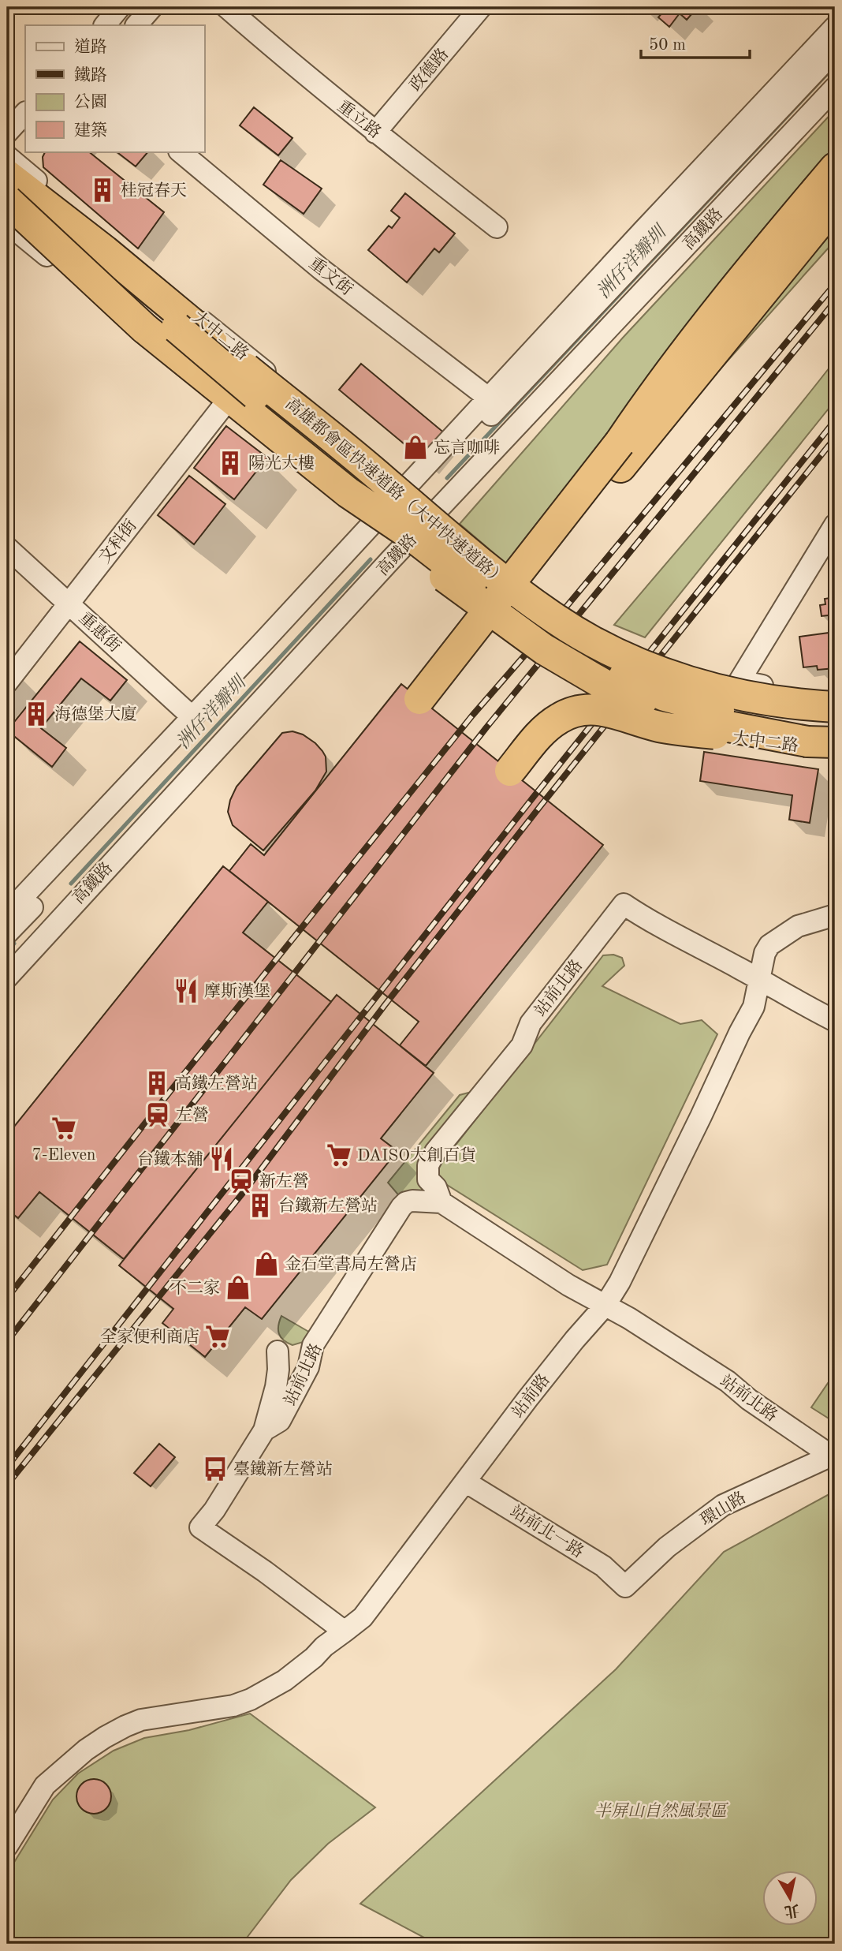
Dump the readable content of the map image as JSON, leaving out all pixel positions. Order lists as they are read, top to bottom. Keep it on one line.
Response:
{"streets":{"highway":["高雄都會區快速道路（大中快速道路）"],"street":["政德路","重立路","高鐵路","重文街","大中二路","文科街","重惠街","站前北路","站前路","環山路","站前北一路"]},"crossings":[["政德路","重立路"],["高鐵路","重文街"],["高鐵路","大中二路"],["高鐵路","重惠街"],["大中二路","高雄都會區快速道路（大中快速道路）"],["文科街","重惠街"],["站前北路","站前路"],["站前北路","環山路"],["站前路","站前北一路"],["環山路","站前北一路"]],"water":["洲仔洋瓣圳"],"parks":["半屏山自然風景區"],"places":{"building":["桂冠春天","陽光大樓","海德堡大廈","高鐵左營站","台鐵新左營站"],"shop":["忘言咖啡","金石堂書局左營店","不二家"],"restaurant":["摩斯漢堡","台鐵本舖"],"station":["左營","新左營"],"supermarket":["7-Eleven","DAISO大創百貨","全家便利商店"],"bus stop":["臺鐵新左營站"]},"legend":["道路","鐵路","公園","建築"],"scale_bar":"50 m","north":"bottom"}
